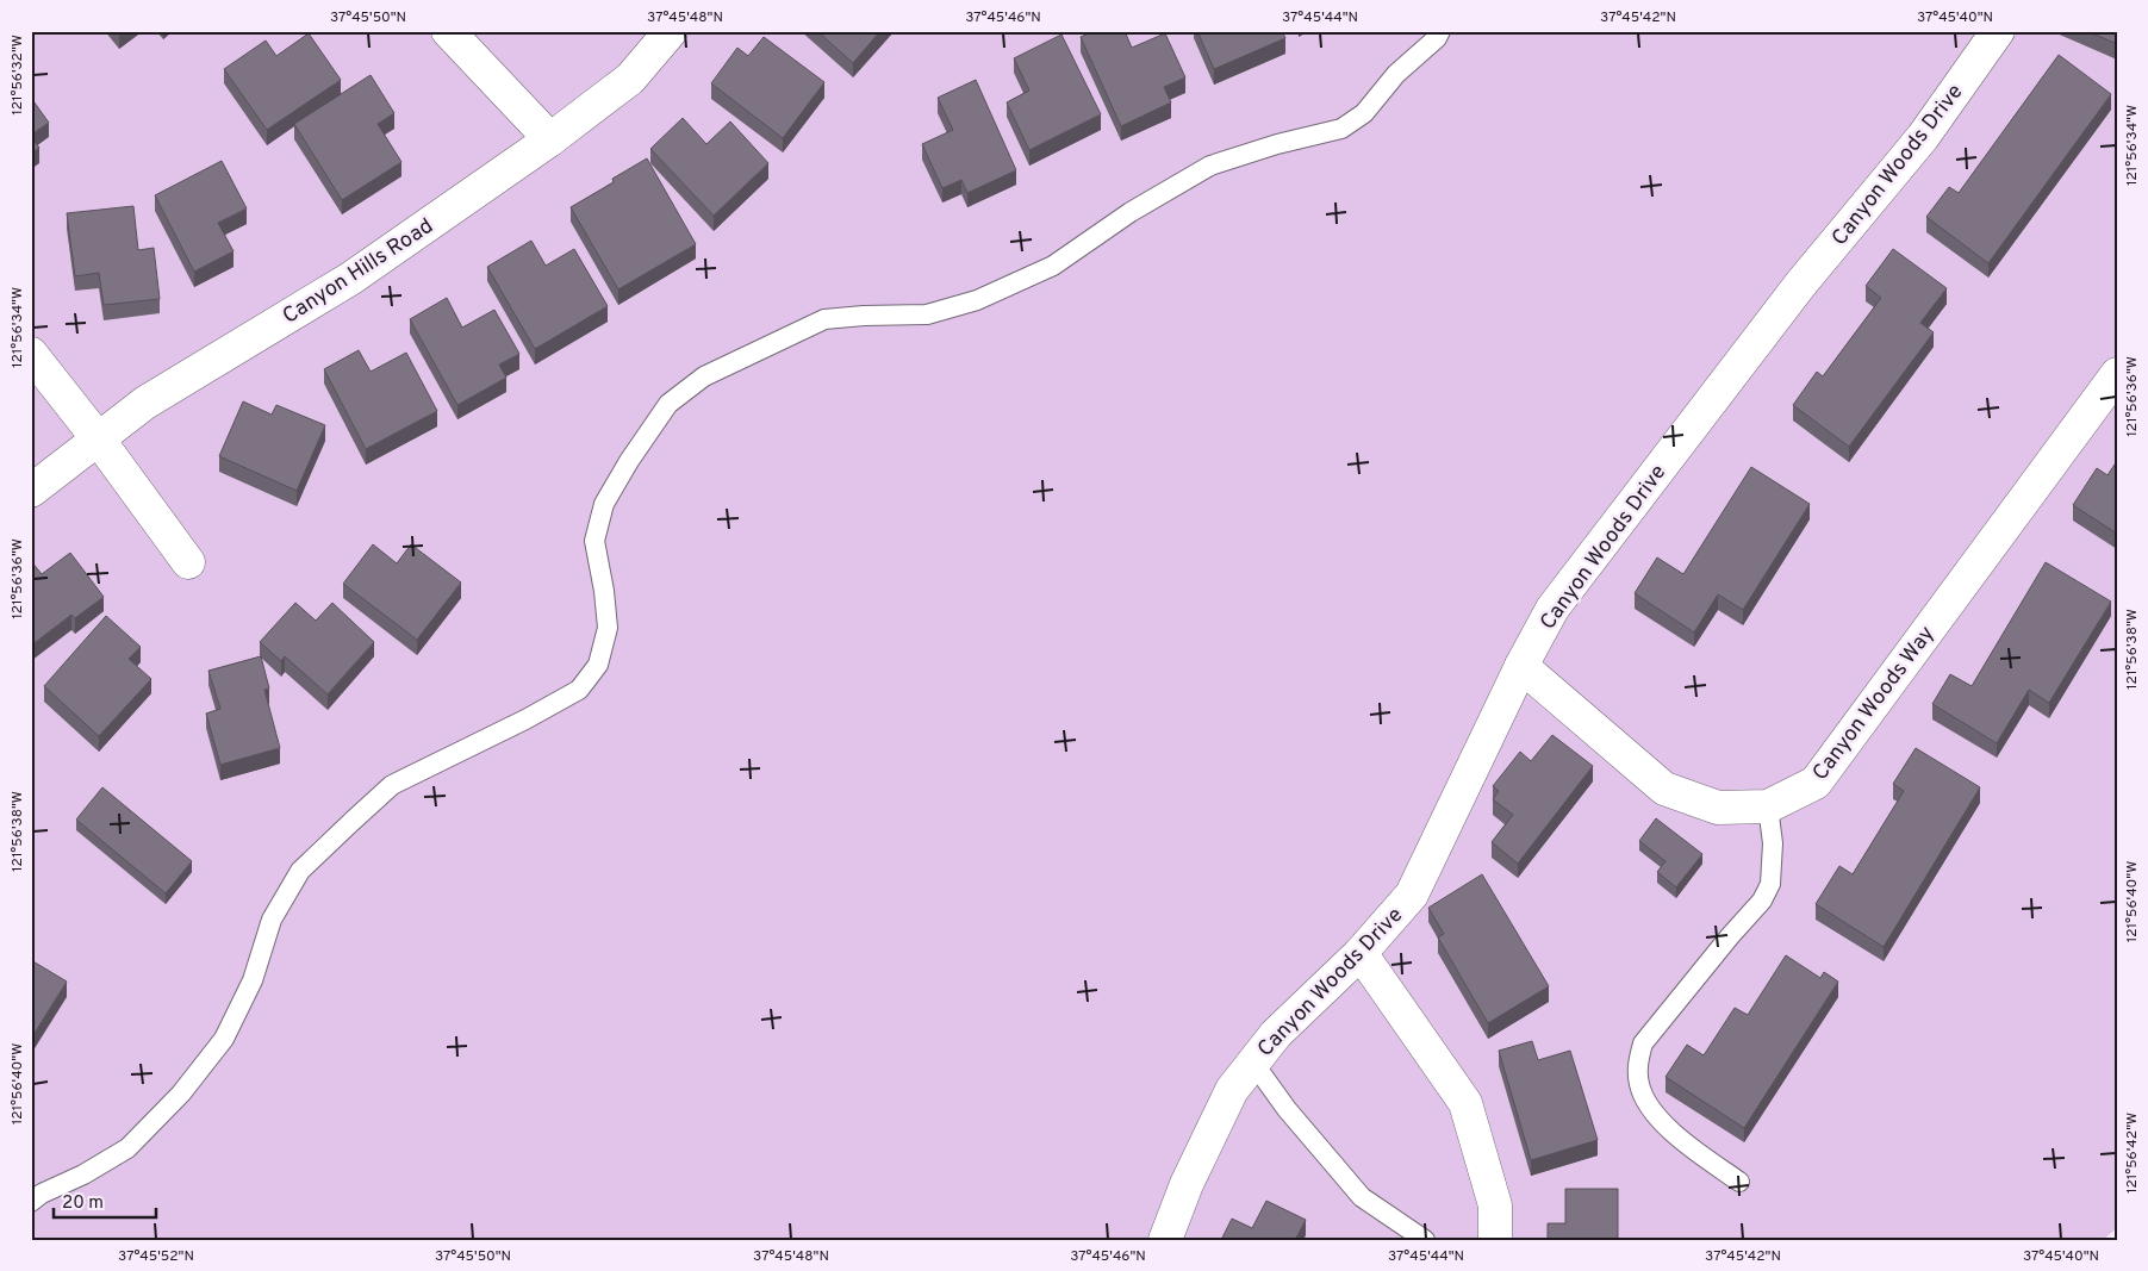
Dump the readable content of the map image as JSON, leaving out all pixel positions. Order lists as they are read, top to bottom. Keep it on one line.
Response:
{"streets":{"street":["Canyon Woods Drive","Canyon Hills Road","Canyon Woods Way"]},"crossings":[["Canyon Woods Drive","Canyon Woods Way"]],"scale_bar":"20 m","coordinates":["37°45'50\"N","37°45'48\"N","37°45'46\"N","37°45'44\"N","37°45'42\"N","37°45'40\"N","121°56'32\"W","121°56'34\"W","121°56'36\"W","121°56'38\"W","121°56'40\"W","121°56'42\"W","37°45'52\"N"]}
